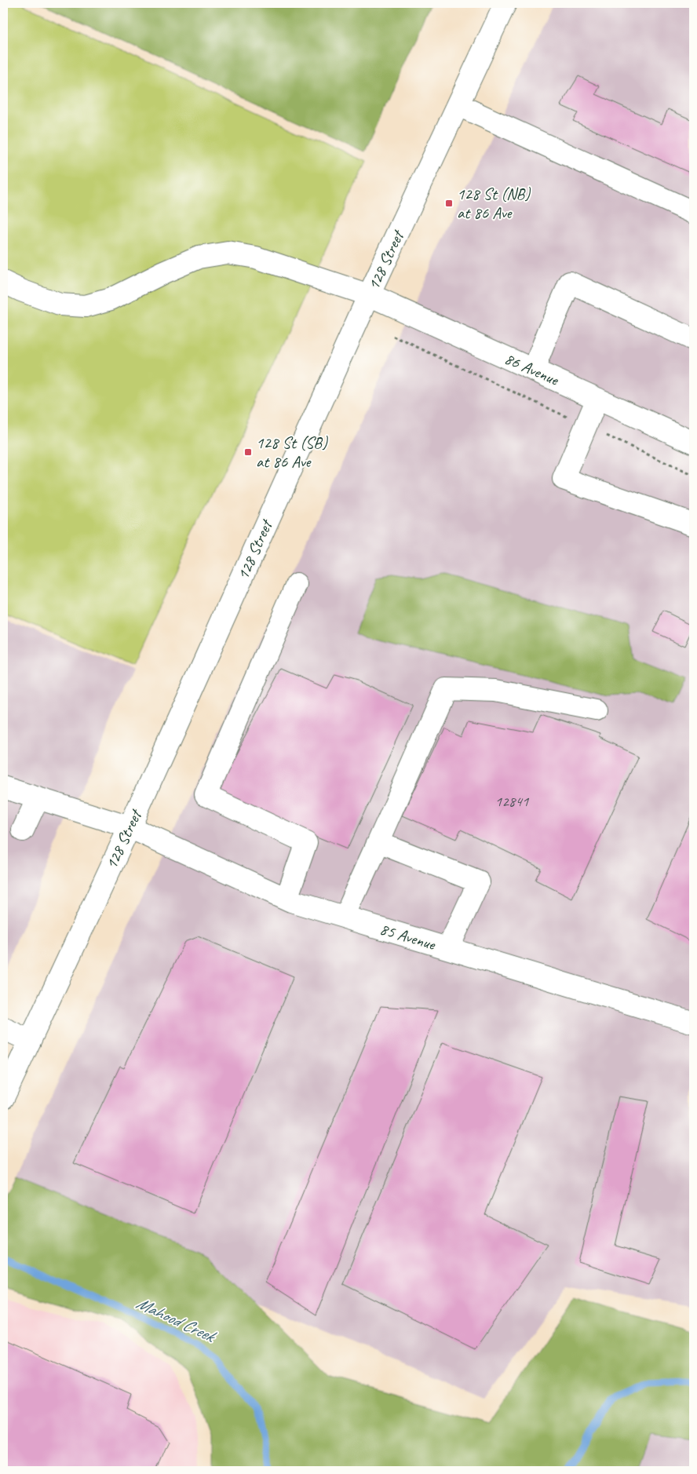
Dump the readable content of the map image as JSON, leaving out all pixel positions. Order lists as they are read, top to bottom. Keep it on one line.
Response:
{"streets":{"main road":["128 Street","86 Avenue","85 Avenue"]},"crossings":[["128 Street","86 Avenue"],["128 Street","85 Avenue"]],"water":["Mahood Creek"],"places":{"transit":["128 St (NB) at 86 Ave","128 St (SB) at 86 Ave"]},"house_numbers":["12841"]}
